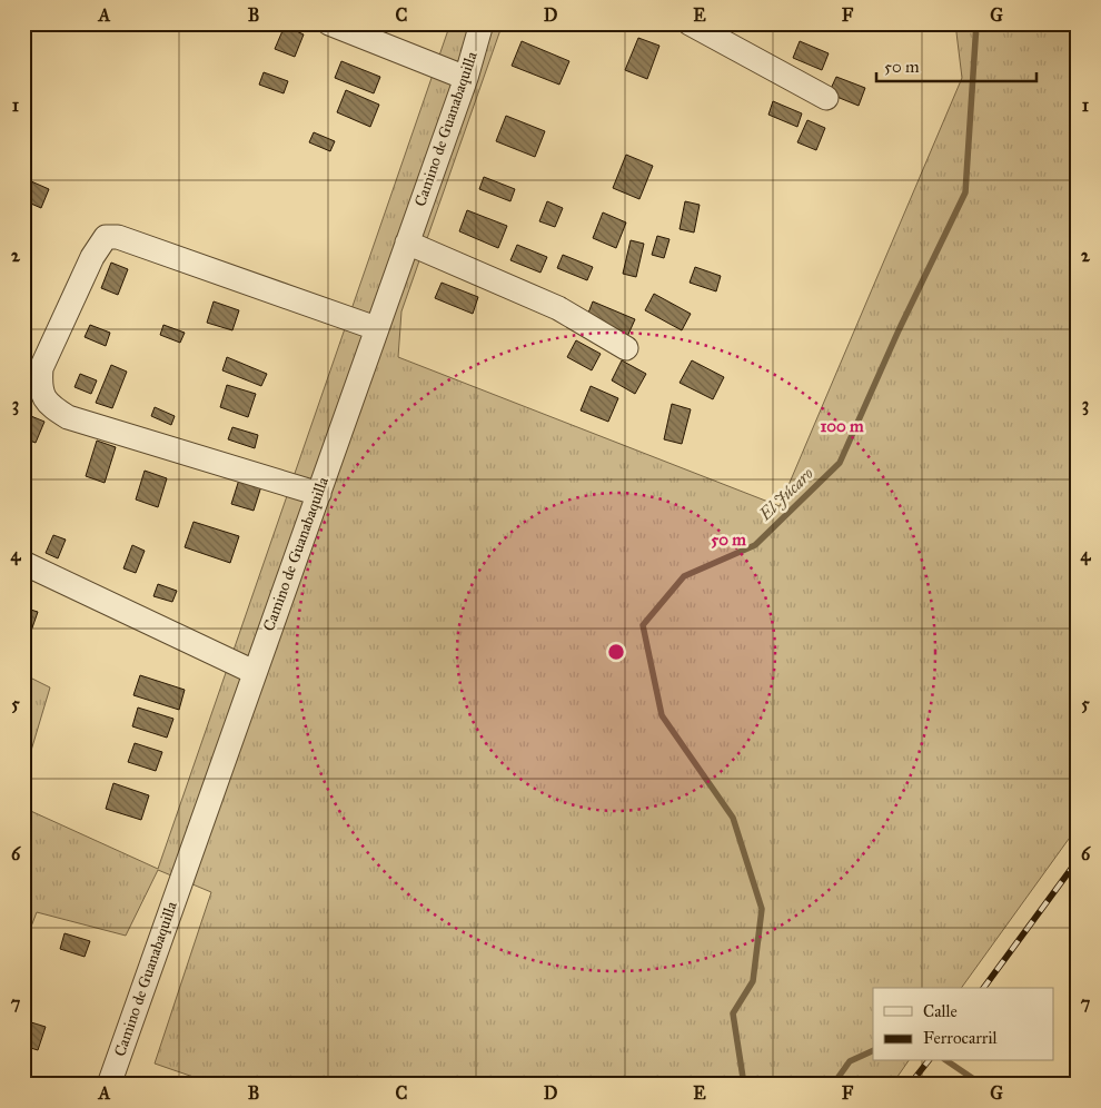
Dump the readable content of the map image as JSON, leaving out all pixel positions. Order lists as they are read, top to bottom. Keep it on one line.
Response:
{"streets":{"street":["Camino de Guanabaquilla"]},"water":["El Júcaro"],"legend":["Calle","Ferrocarril"],"scale_bar":"50 m","grid":{"columns":["A","B","C","D","E","F","G"],"rows":["1","2","3","4","5","6","7"]},"rings":["100 m","50 m"]}
